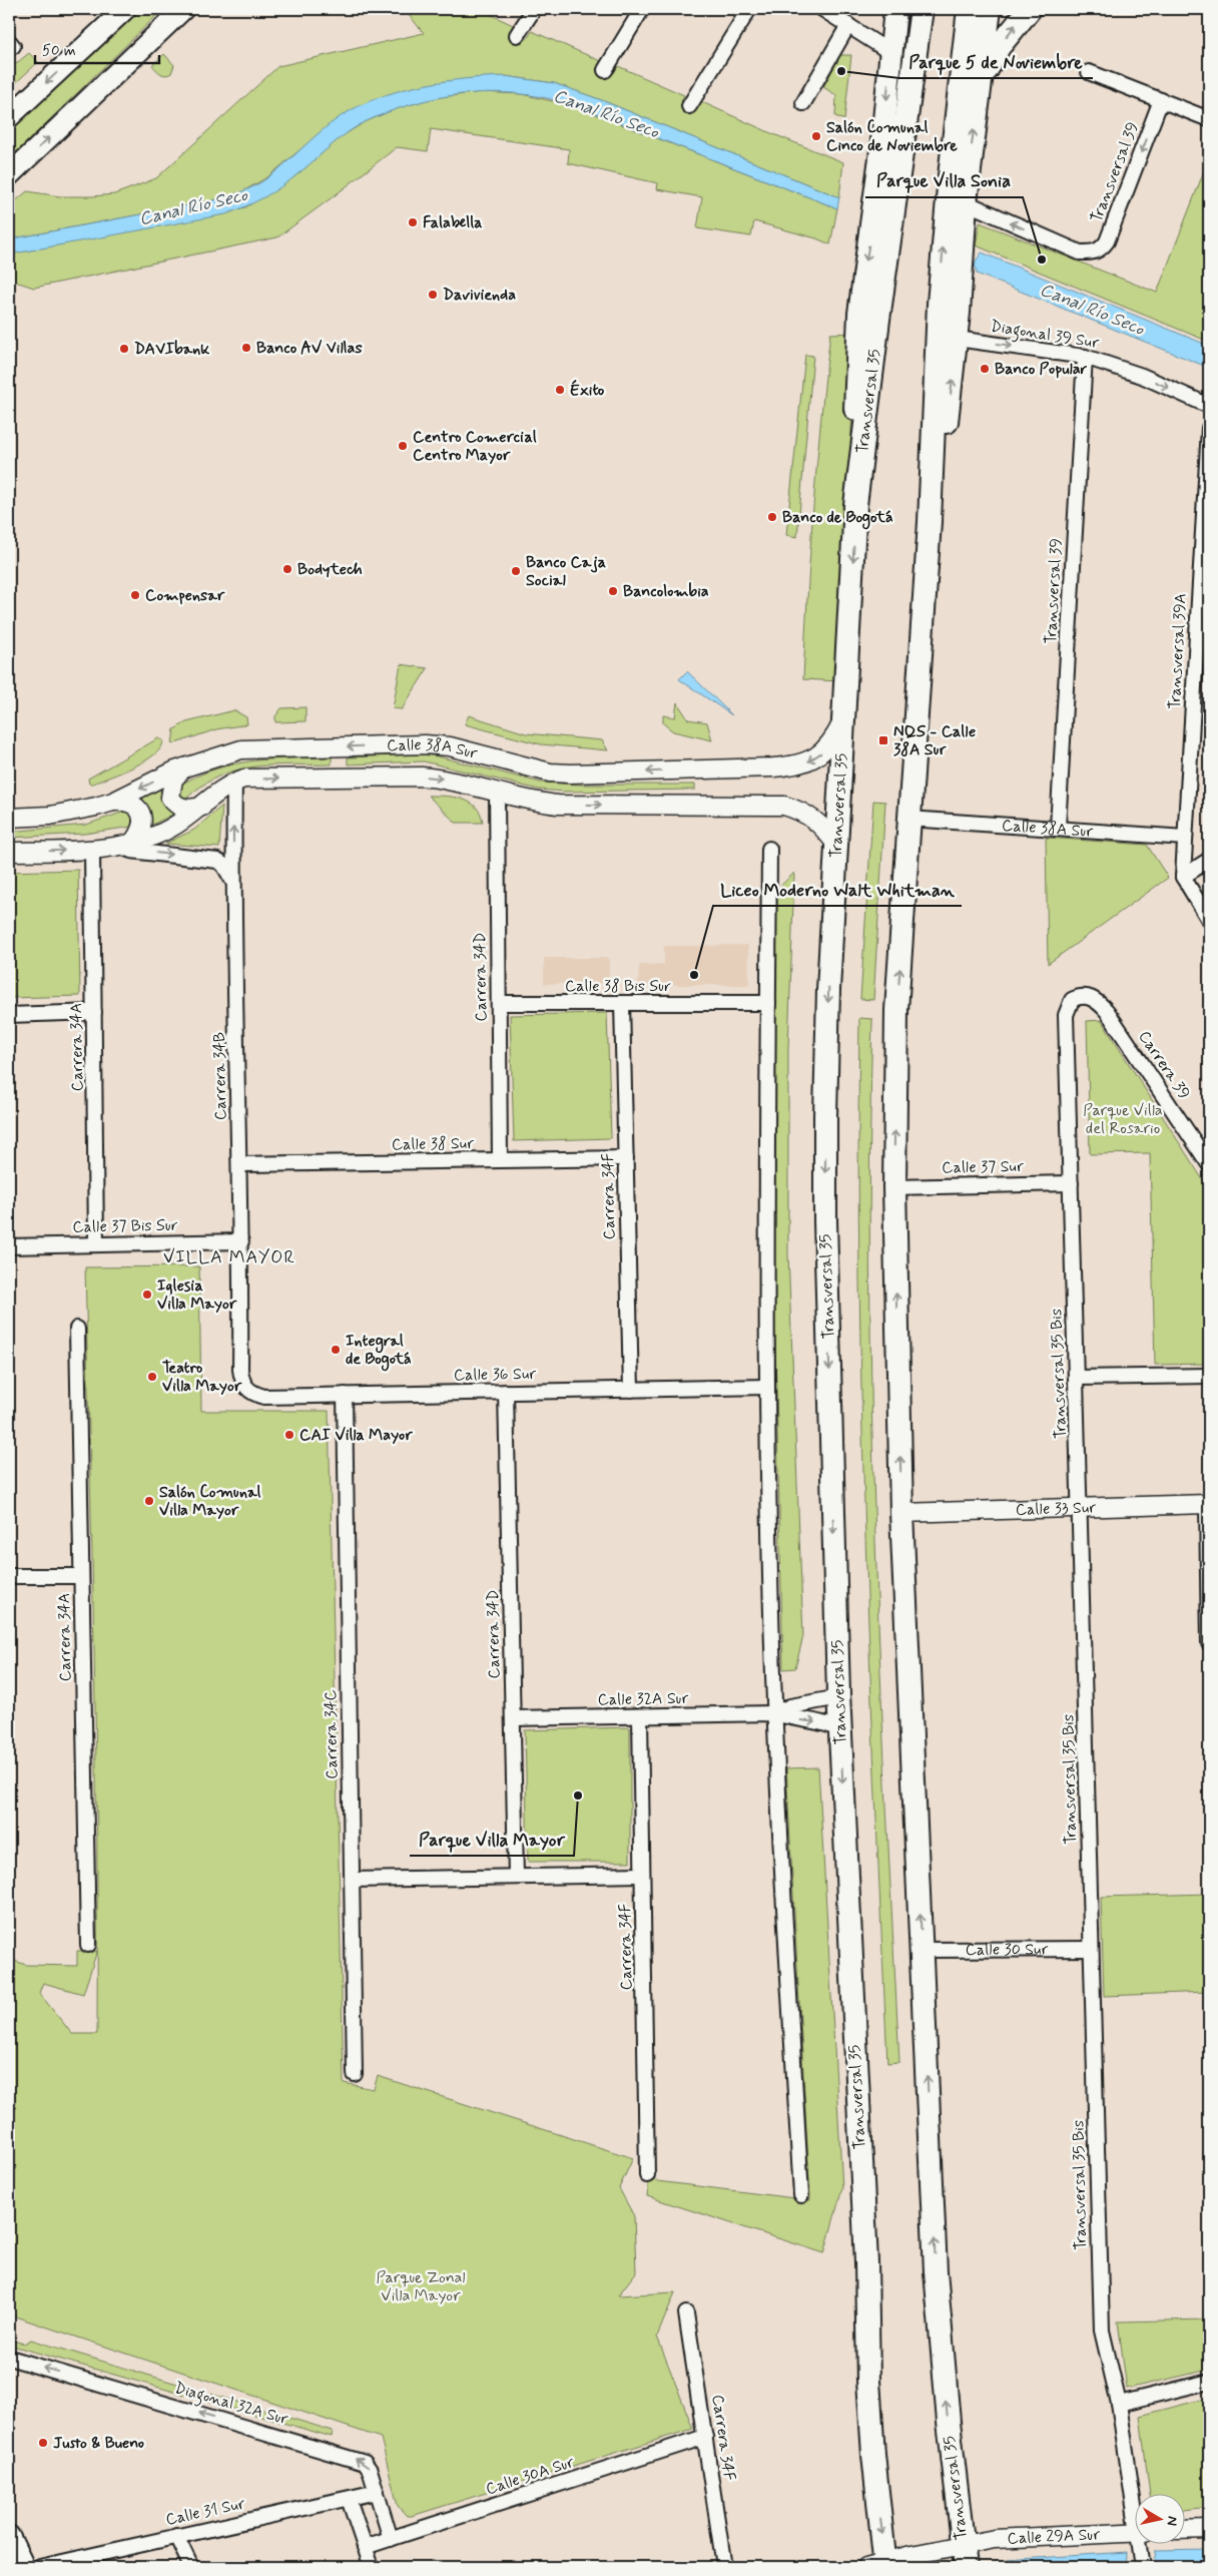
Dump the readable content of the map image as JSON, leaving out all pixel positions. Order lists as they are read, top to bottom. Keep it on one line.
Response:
{"streets":{"highway":["Transversal 35"],"street":["Transversal 39","Diagonal 39 Sur","Transversal 39A","Calle 38A Sur","Carrera 34D","Calle 38 Bis Sur","Carrera 34A","Carrera 39","Carrera 34B","Calle 38 Sur","Calle 37 Sur","Carrera 34F","Calle 37 Bis Sur","Transversal 35 Bis","Calle 36 Sur","Calle 33 Sur","Calle 32A Sur","Carrera 34C","Calle 30 Sur","Diagonal 32A Sur","Calle 30A Sur","Calle 31 Sur","Calle 29A Sur"]},"crossings":[["Transversal 39","Diagonal 39 Sur"],["Transversal 39","Calle 38A Sur"],["Transversal 35","Calle 38A Sur"],["Transversal 35","Calle 37 Sur"],["Transversal 35","Calle 33 Sur"],["Transversal 35","Calle 30 Sur"],["Transversal 35","Calle 29A Sur"],["Transversal 39A","Calle 38A Sur"],["Calle 38A Sur","Carrera 34D"],["Calle 38A Sur","Carrera 34B"],["Carrera 34D","Calle 38 Bis Sur"],["Carrera 34D","Calle 38 Sur"],["Carrera 34D","Calle 36 Sur"],["Carrera 34D","Calle 32A Sur"],["Calle 38 Bis Sur","Carrera 34F"],["Carrera 34A","Calle 37 Bis Sur"],["Carrera 39","Transversal 35 Bis"],["Carrera 34B","Calle 38 Sur"],["Carrera 34B","Calle 37 Bis Sur"],["Carrera 34B","Calle 36 Sur"],["Calle 38 Sur","Carrera 34F"],["Calle 37 Sur","Transversal 35 Bis"],["Carrera 34F","Calle 36 Sur"],["Carrera 34F","Calle 32A Sur"],["Carrera 34F","Calle 30A Sur"],["Transversal 35 Bis","Calle 33 Sur"],["Transversal 35 Bis","Calle 30 Sur"],["Calle 36 Sur","Carrera 34C"],["Diagonal 32A Sur","Calle 30A Sur"],["Diagonal 32A Sur","Calle 31 Sur"]],"one_way":["Diagonal 39 Sur","Diagonal 32A Sur"],"districts":["VILLA MAYOR"],"water":["Canal Río Seco"],"parks":["Parque Villa del Rosario","Parque Zonal Villa Mayor"],"places":{"other":["Parque 5 de Noviembre","Salón Comunal Cinco de Noviembre","Falabella","Parque Villa Sonia","Davivienda","Banco AV Villas","DAVIbank","Banco Popular","Éxito","Centro Comercial Centro Mayor","Banco de Bogotá","Bodytech","Banco Caja Social","Bancolombia","Compensar","Liceo Moderno Walt Whitman","Iglesia Villa Mayor","Integral de Bogotá","Teatro Villa Mayor","CAI Villa Mayor","Salón Comunal Villa Mayor","Parque Villa Mayor","Justo & Bueno"],"transit":["NQS - Calle 38A Sur"]},"scale_bar":"50 m","north":"right"}
